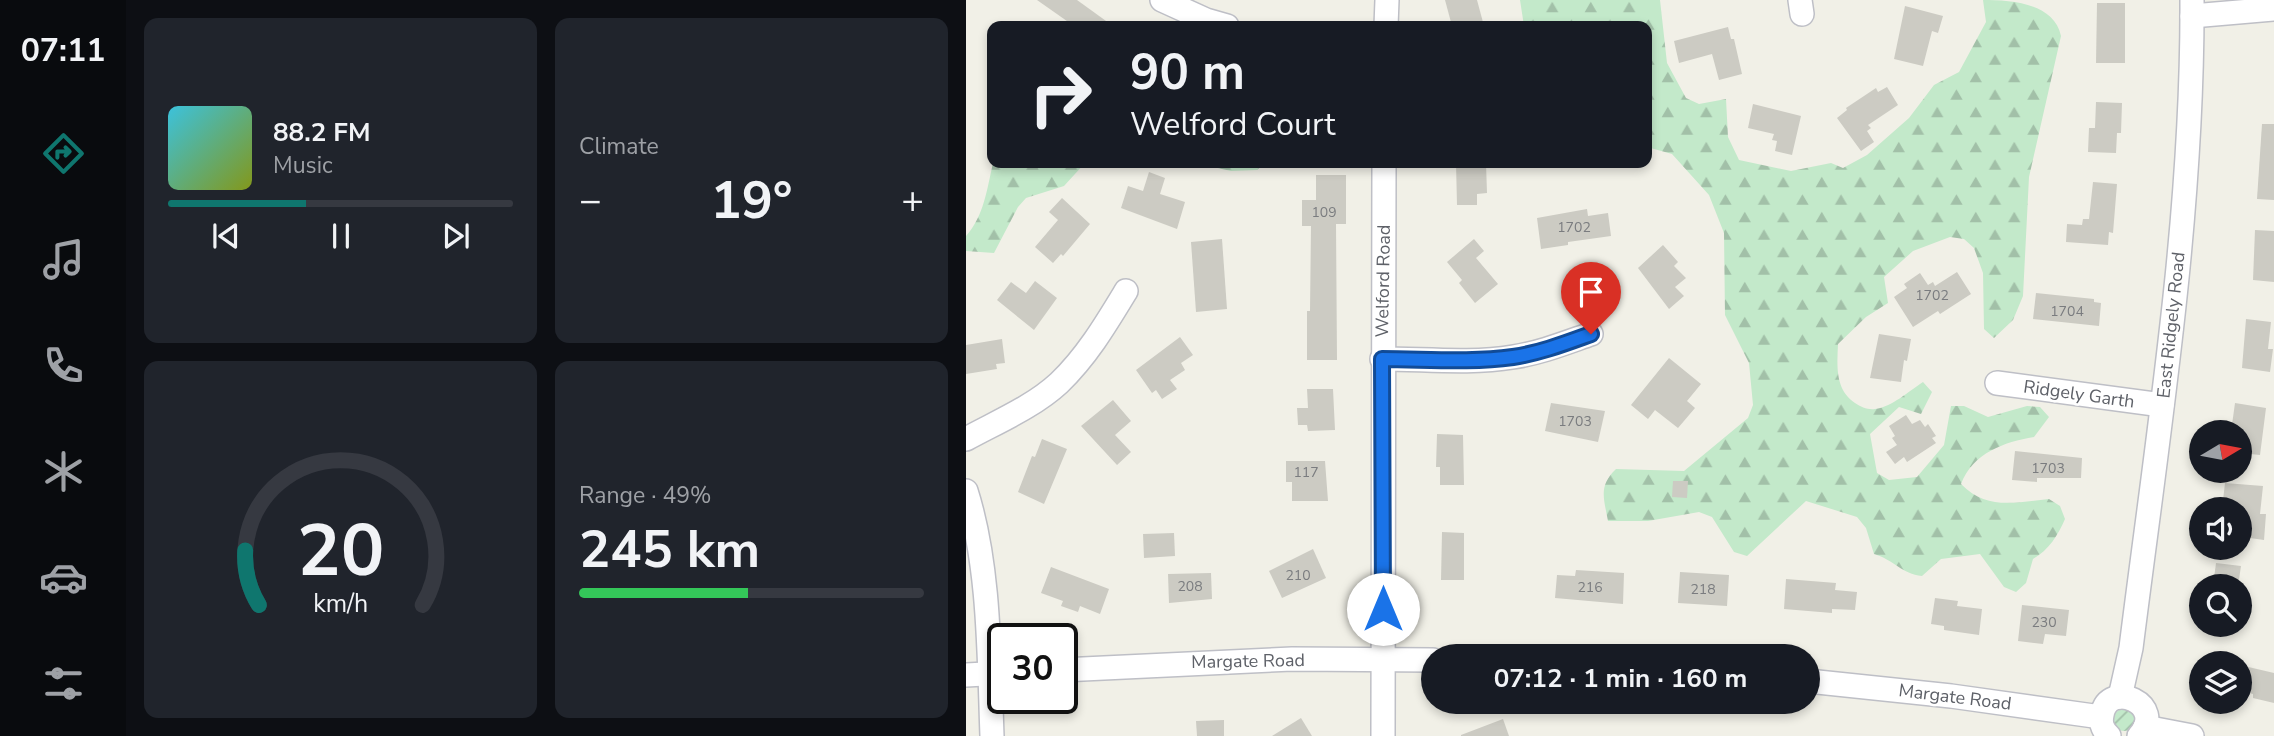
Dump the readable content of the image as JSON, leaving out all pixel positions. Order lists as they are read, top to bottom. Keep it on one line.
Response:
{"streets":{"street":["Welford Road","East Ridgely Road","Ridgely Garth","Margate Road"]},"crossings":[["Welford Road","Margate Road"],["East Ridgely Road","Ridgely Garth"]],"house_numbers":["109","1702","1702","1704","1703","1703","117","210","208","216","218","230"],"north":"right","page":{"tabs":"07:11","tile":["Climate",["Range · 49%","245 km"]],"turn":["90 m","Welford Court"],"song":["88.2 FM","Music"],"heat":["−","19°","+"],"limit":"30","trip":"07:12 · 1 min · 160 m","gauge":["20","km/h"]}}
